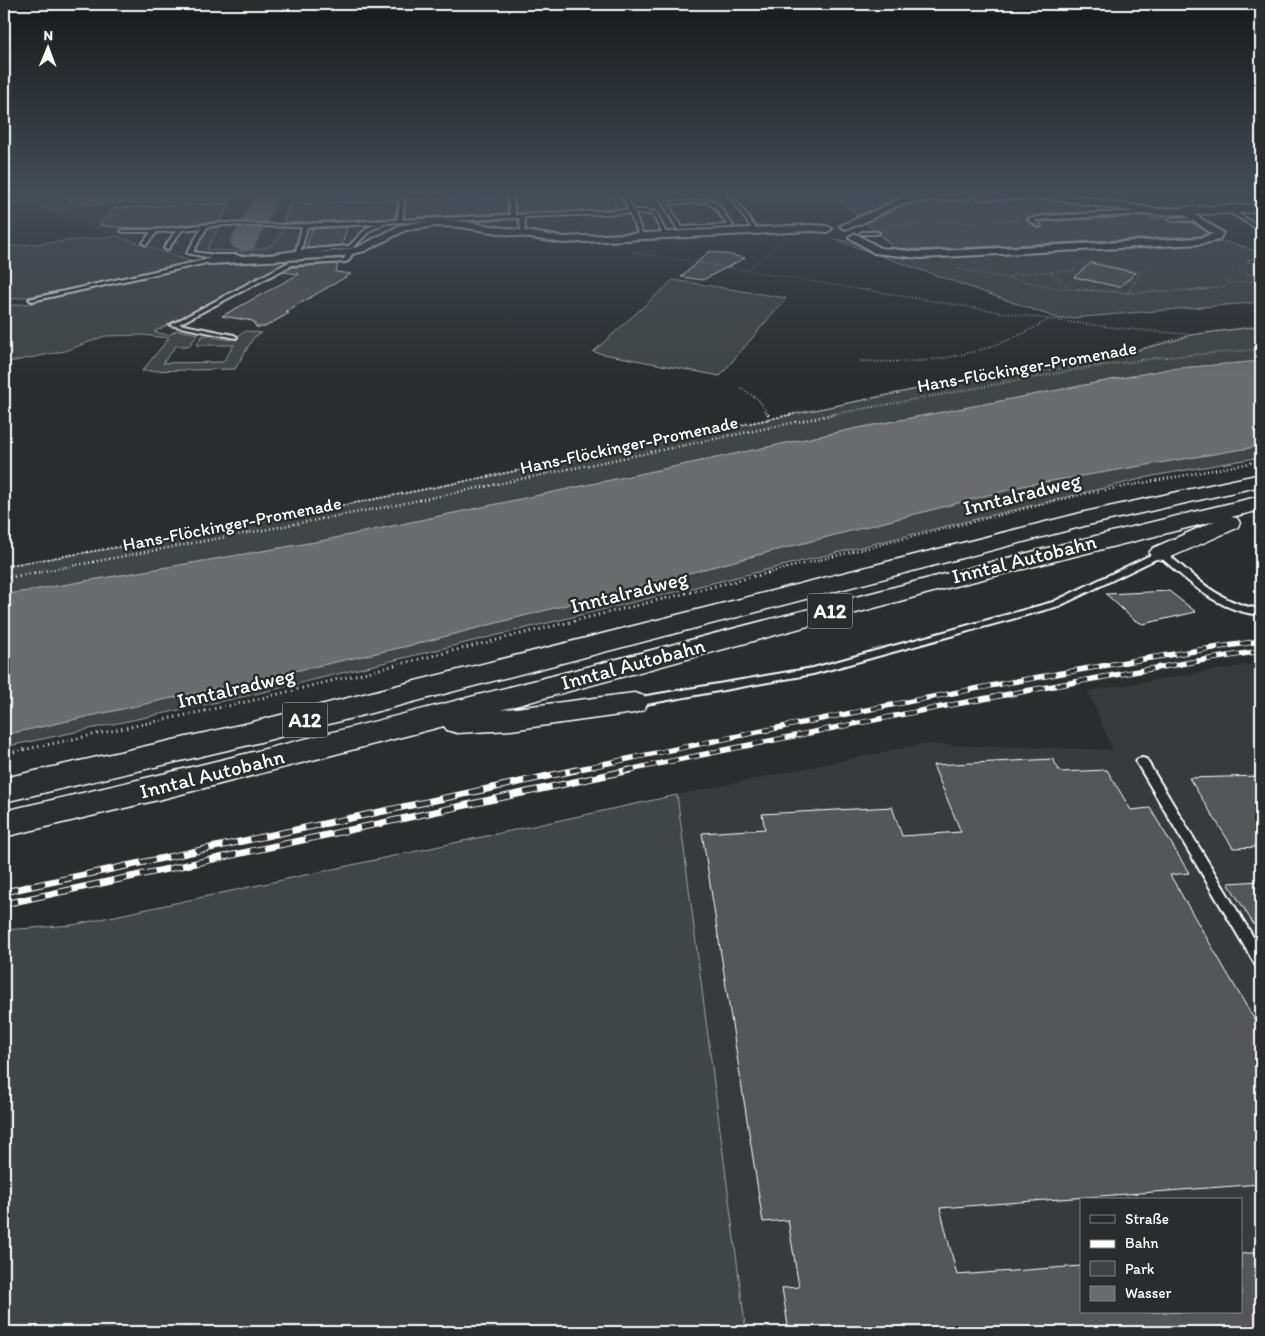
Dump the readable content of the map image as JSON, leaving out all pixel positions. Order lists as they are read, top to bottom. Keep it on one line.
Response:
{"streets":{"main road":["Inntal Autobahn","A12"],"path":["Hans-Flöckinger-Promenade","Inntalradweg"]},"legend":["Straße","Bahn","Park","Wasser"],"north":"top"}
